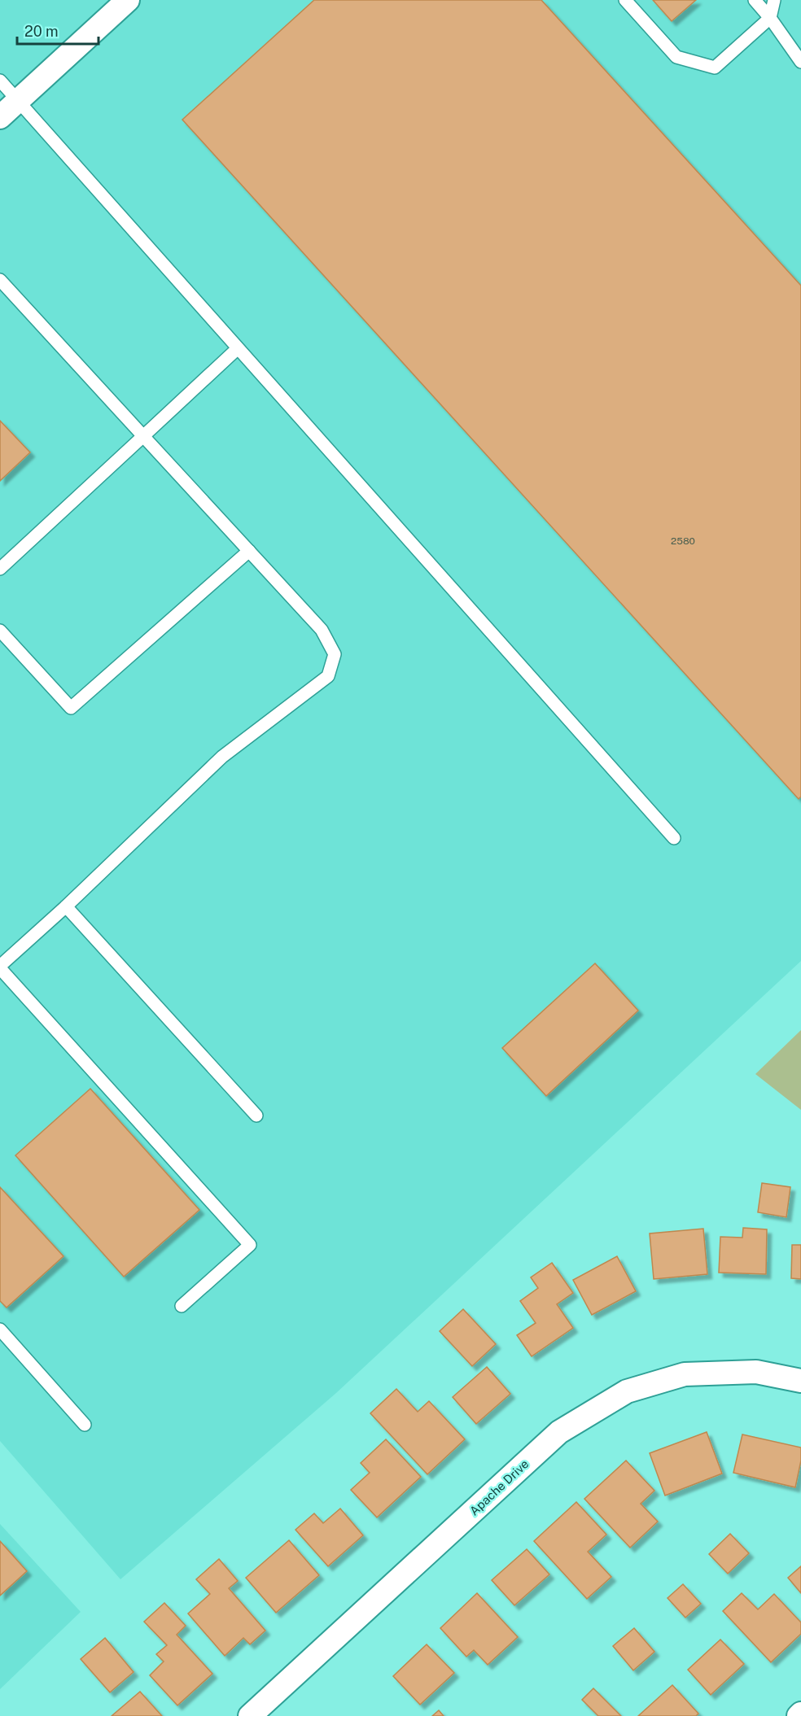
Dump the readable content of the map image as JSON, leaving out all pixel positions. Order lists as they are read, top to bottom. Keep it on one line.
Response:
{"streets":{"street":["Apache Drive"]},"house_numbers":["2580"],"scale_bar":"20 m"}
